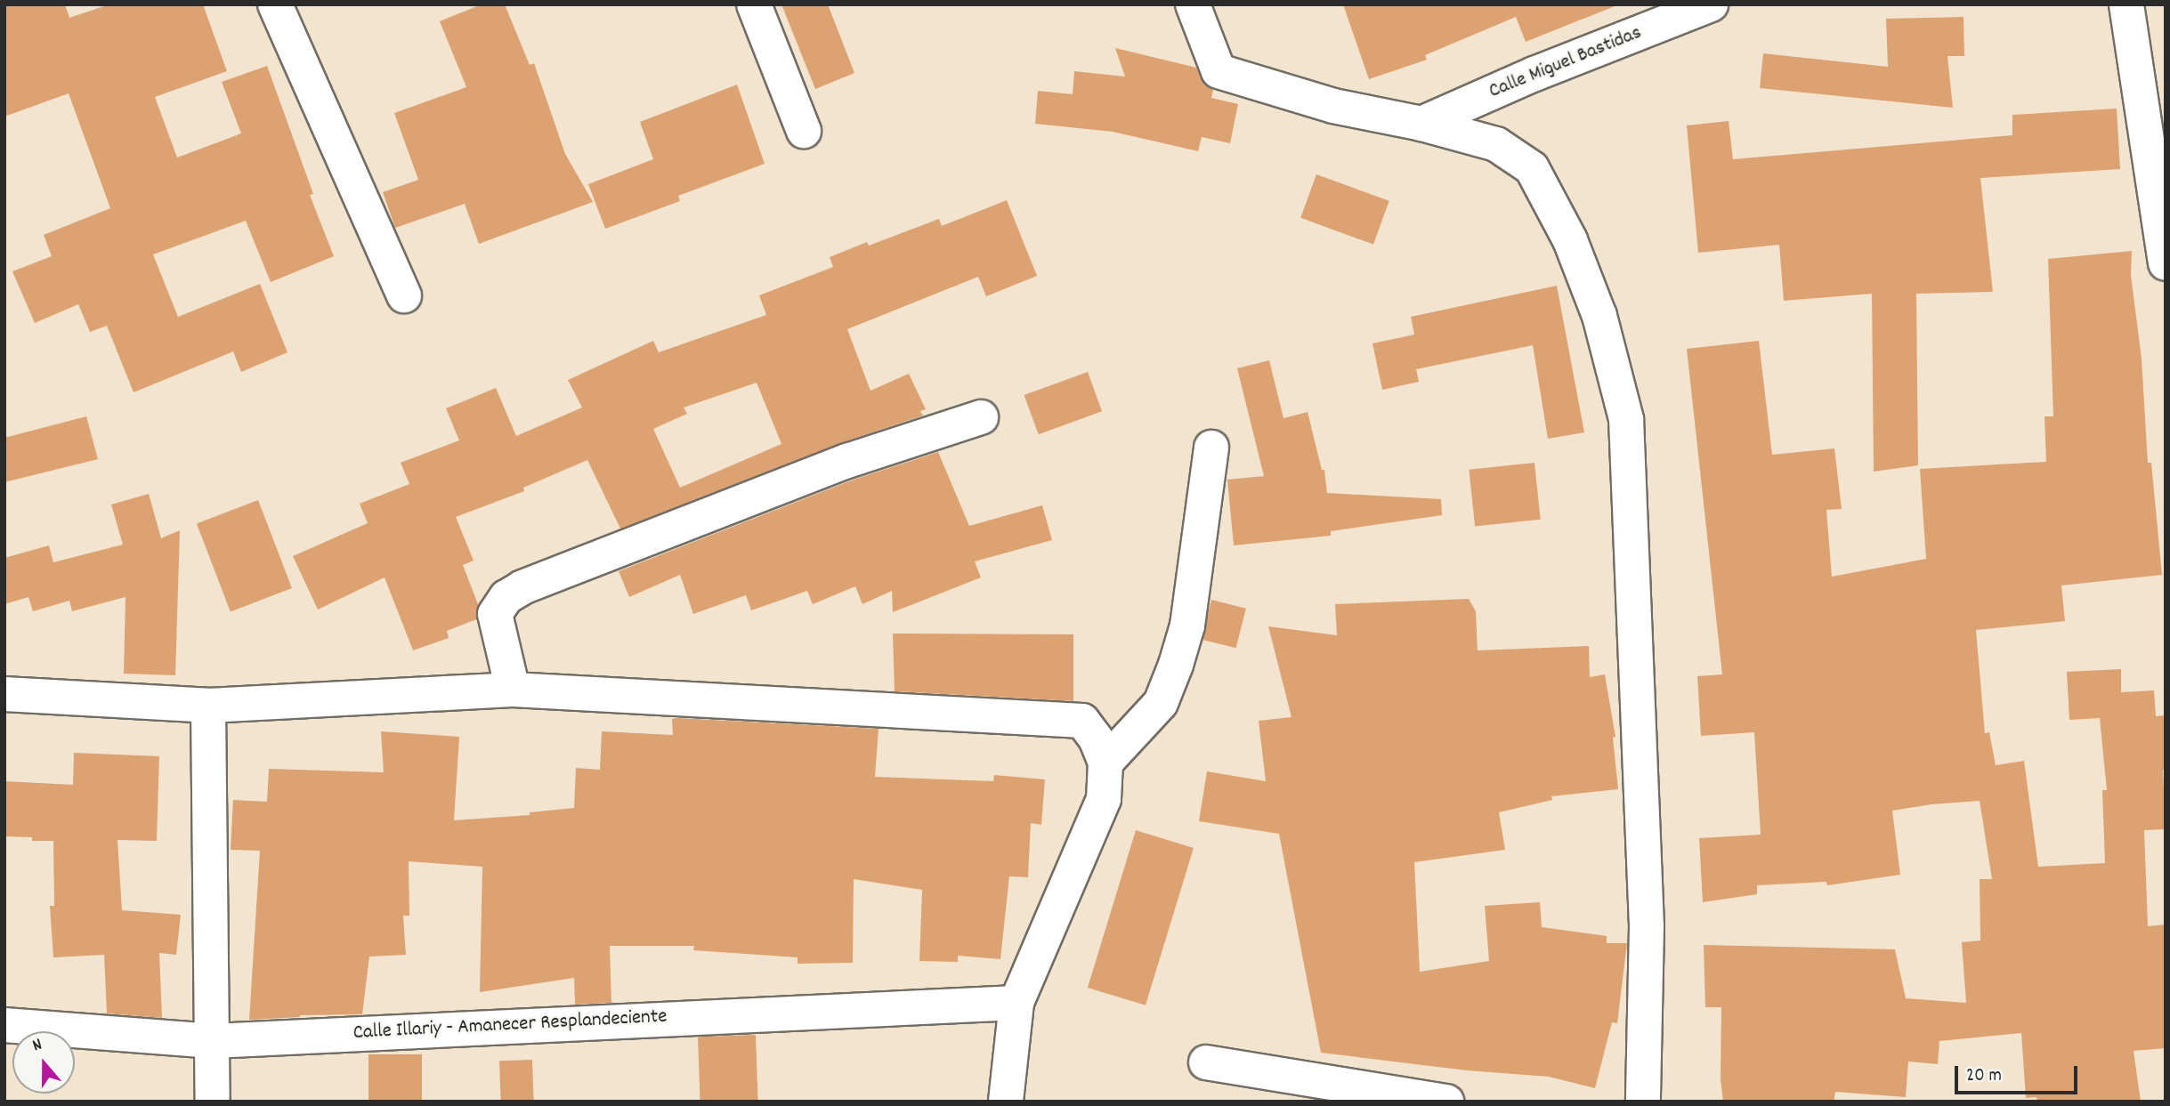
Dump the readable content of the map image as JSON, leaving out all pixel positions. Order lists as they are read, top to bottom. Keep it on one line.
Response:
{"streets":{"street":["Calle Miguel Bastidas","Calle Illariy - Amanecer Resplandeciente"]},"scale_bar":"20 m","north":"top"}
